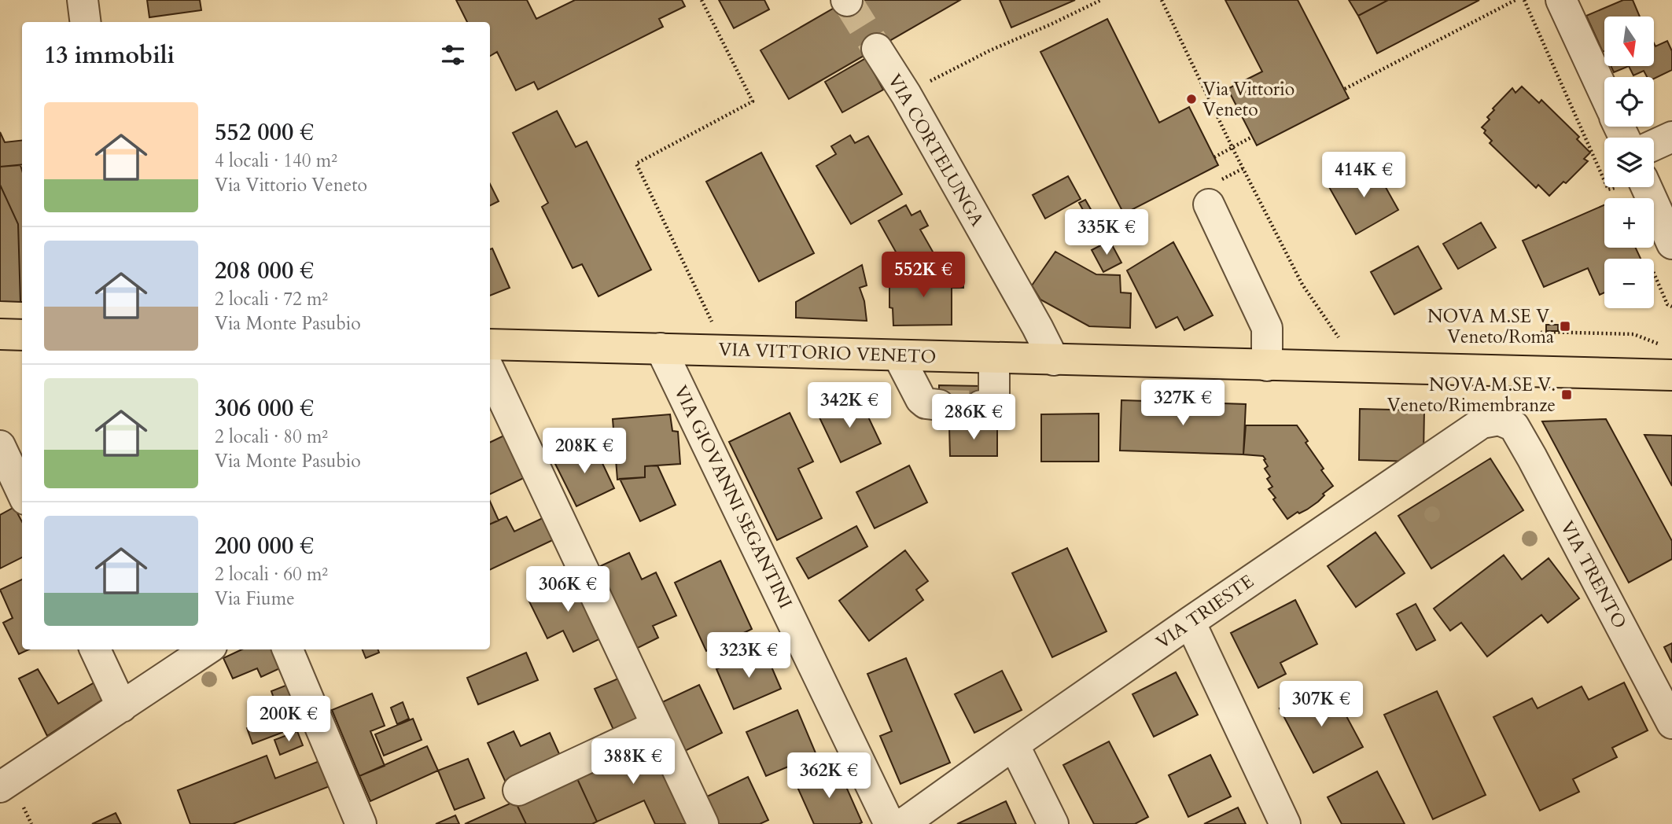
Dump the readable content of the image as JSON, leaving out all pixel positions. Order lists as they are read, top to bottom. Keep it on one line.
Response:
{"streets":{"main road":["VIA VITTORIO VENETO"],"street":["VIA CORTELUNGA","VIA GIOVANNI SEGANTINI","VIA TRENTO","VIA TRIESTE"]},"crossings":[["VIA CORTELUNGA","VIA VITTORIO VENETO"],["VIA VITTORIO VENETO","VIA GIOVANNI SEGANTINI"],["VIA TRENTO","VIA TRIESTE"]],"places":{"other":["Via Vittorio Veneto"],"transit":["NOVA M.SE V. Veneto/Roma","NOVA M.SE V. Veneto/Rimembranze"]},"north":"bottom","page":{"map_buttons":["+","−"],"heading":"13 immobili","list":[{"name":"552 000 €","note":"4 locali · 140 m² · Via Vittorio Veneto"},{"name":"208 000 €","note":"2 locali · 72 m² · Via Monte Pasubio"},{"name":"306 000 €","note":"2 locali · 80 m² · Via Monte Pasubio"},{"name":"200 000 €","note":"2 locali · 60 m² · Via Fiume"}],"price":["414K €","335K €","552K €","327K €","342K €","286K €","208K €","306K €","323K €","307K €","200K €","388K €","362K €"]}}
